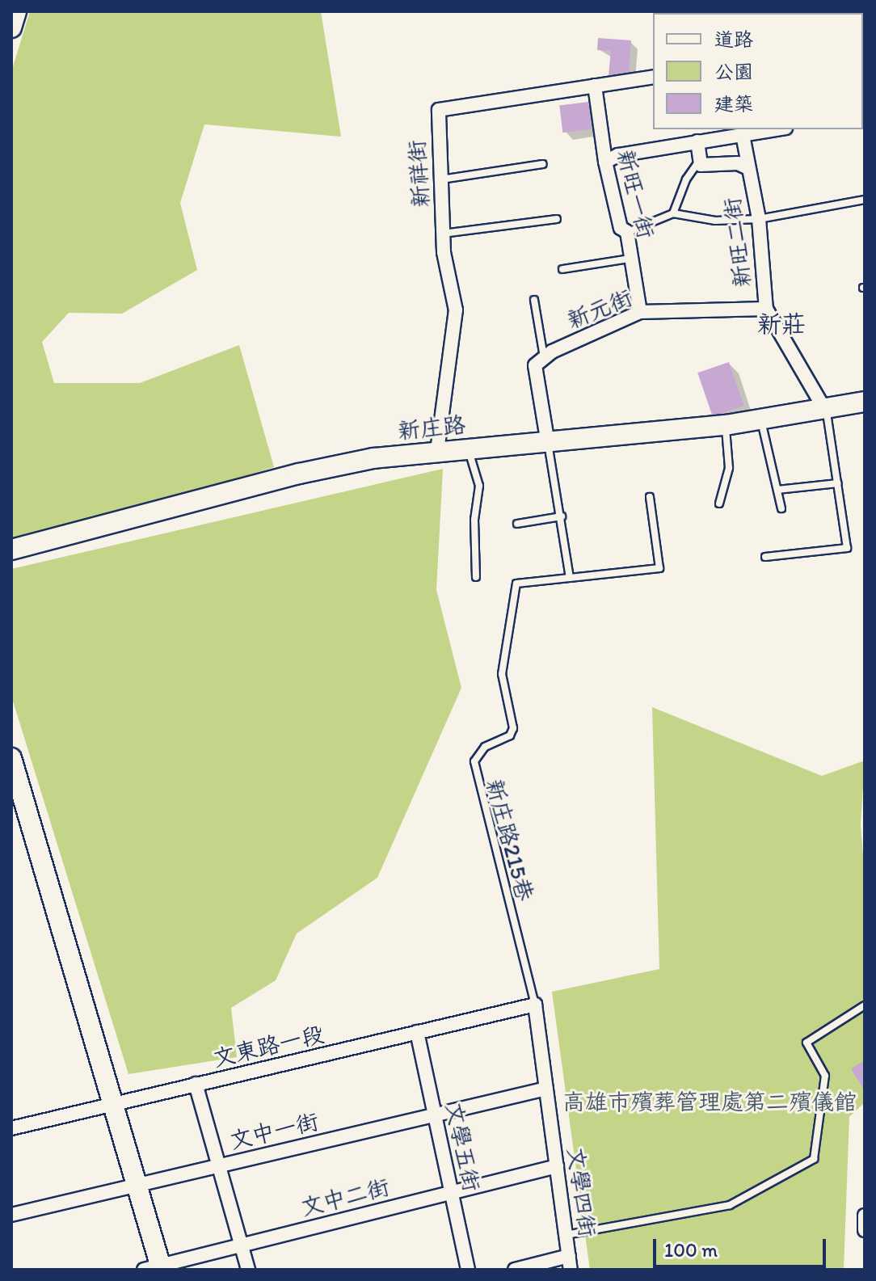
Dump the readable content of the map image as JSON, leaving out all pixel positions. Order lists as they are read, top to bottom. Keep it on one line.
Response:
{"streets":{"street":["新祥街","新旺一街","新旺二街","新元街","新庄路","文東路一段","文中一街","文學五街","文學四街","文中二街"],"lane":["新庄路215巷"]},"crossings":[["新祥街","新旺一街"],["新祥街","新庄路"],["新旺一街","新元街"],["新旺二街","新元街"],["新旺二街","新庄路"],["新庄路215巷","文東路一段"],["新庄路215巷","文學四街"],["文東路一段","文學五街"],["文東路一段","文學四街"],["文中一街","文學五街"],["文中一街","文學四街"],["文學五街","文中二街"],["文學四街","文中二街"]],"districts":["新莊"],"parks":["高雄市殯葬管理處第二殯儀館"],"legend":["道路","公園","建築"],"scale_bar":"100 m"}
